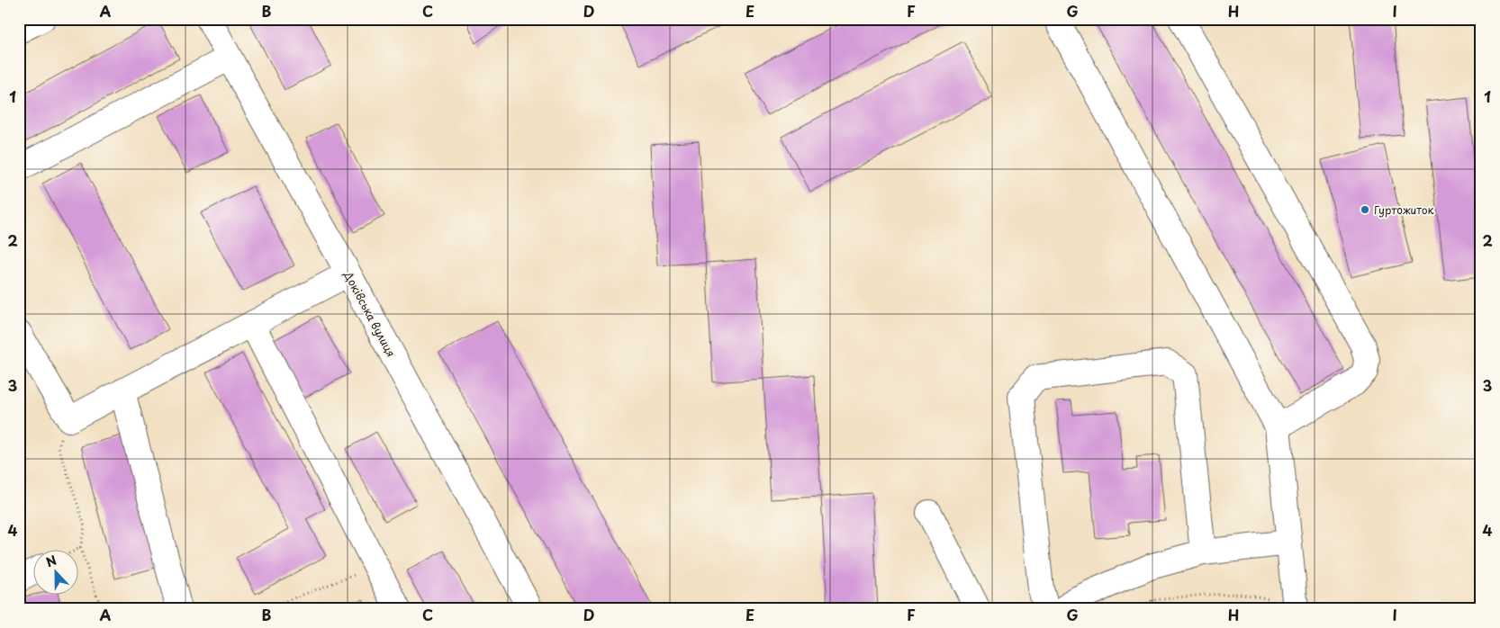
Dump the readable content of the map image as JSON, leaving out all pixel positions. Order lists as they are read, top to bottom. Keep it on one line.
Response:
{"streets":{"street":["Доківська вулиця"]},"places":["Гуртожиток"],"north":"top","grid":{"columns":["A","B","C","D","E","F","G","H","I"],"rows":["1","2","3","4"]}}
